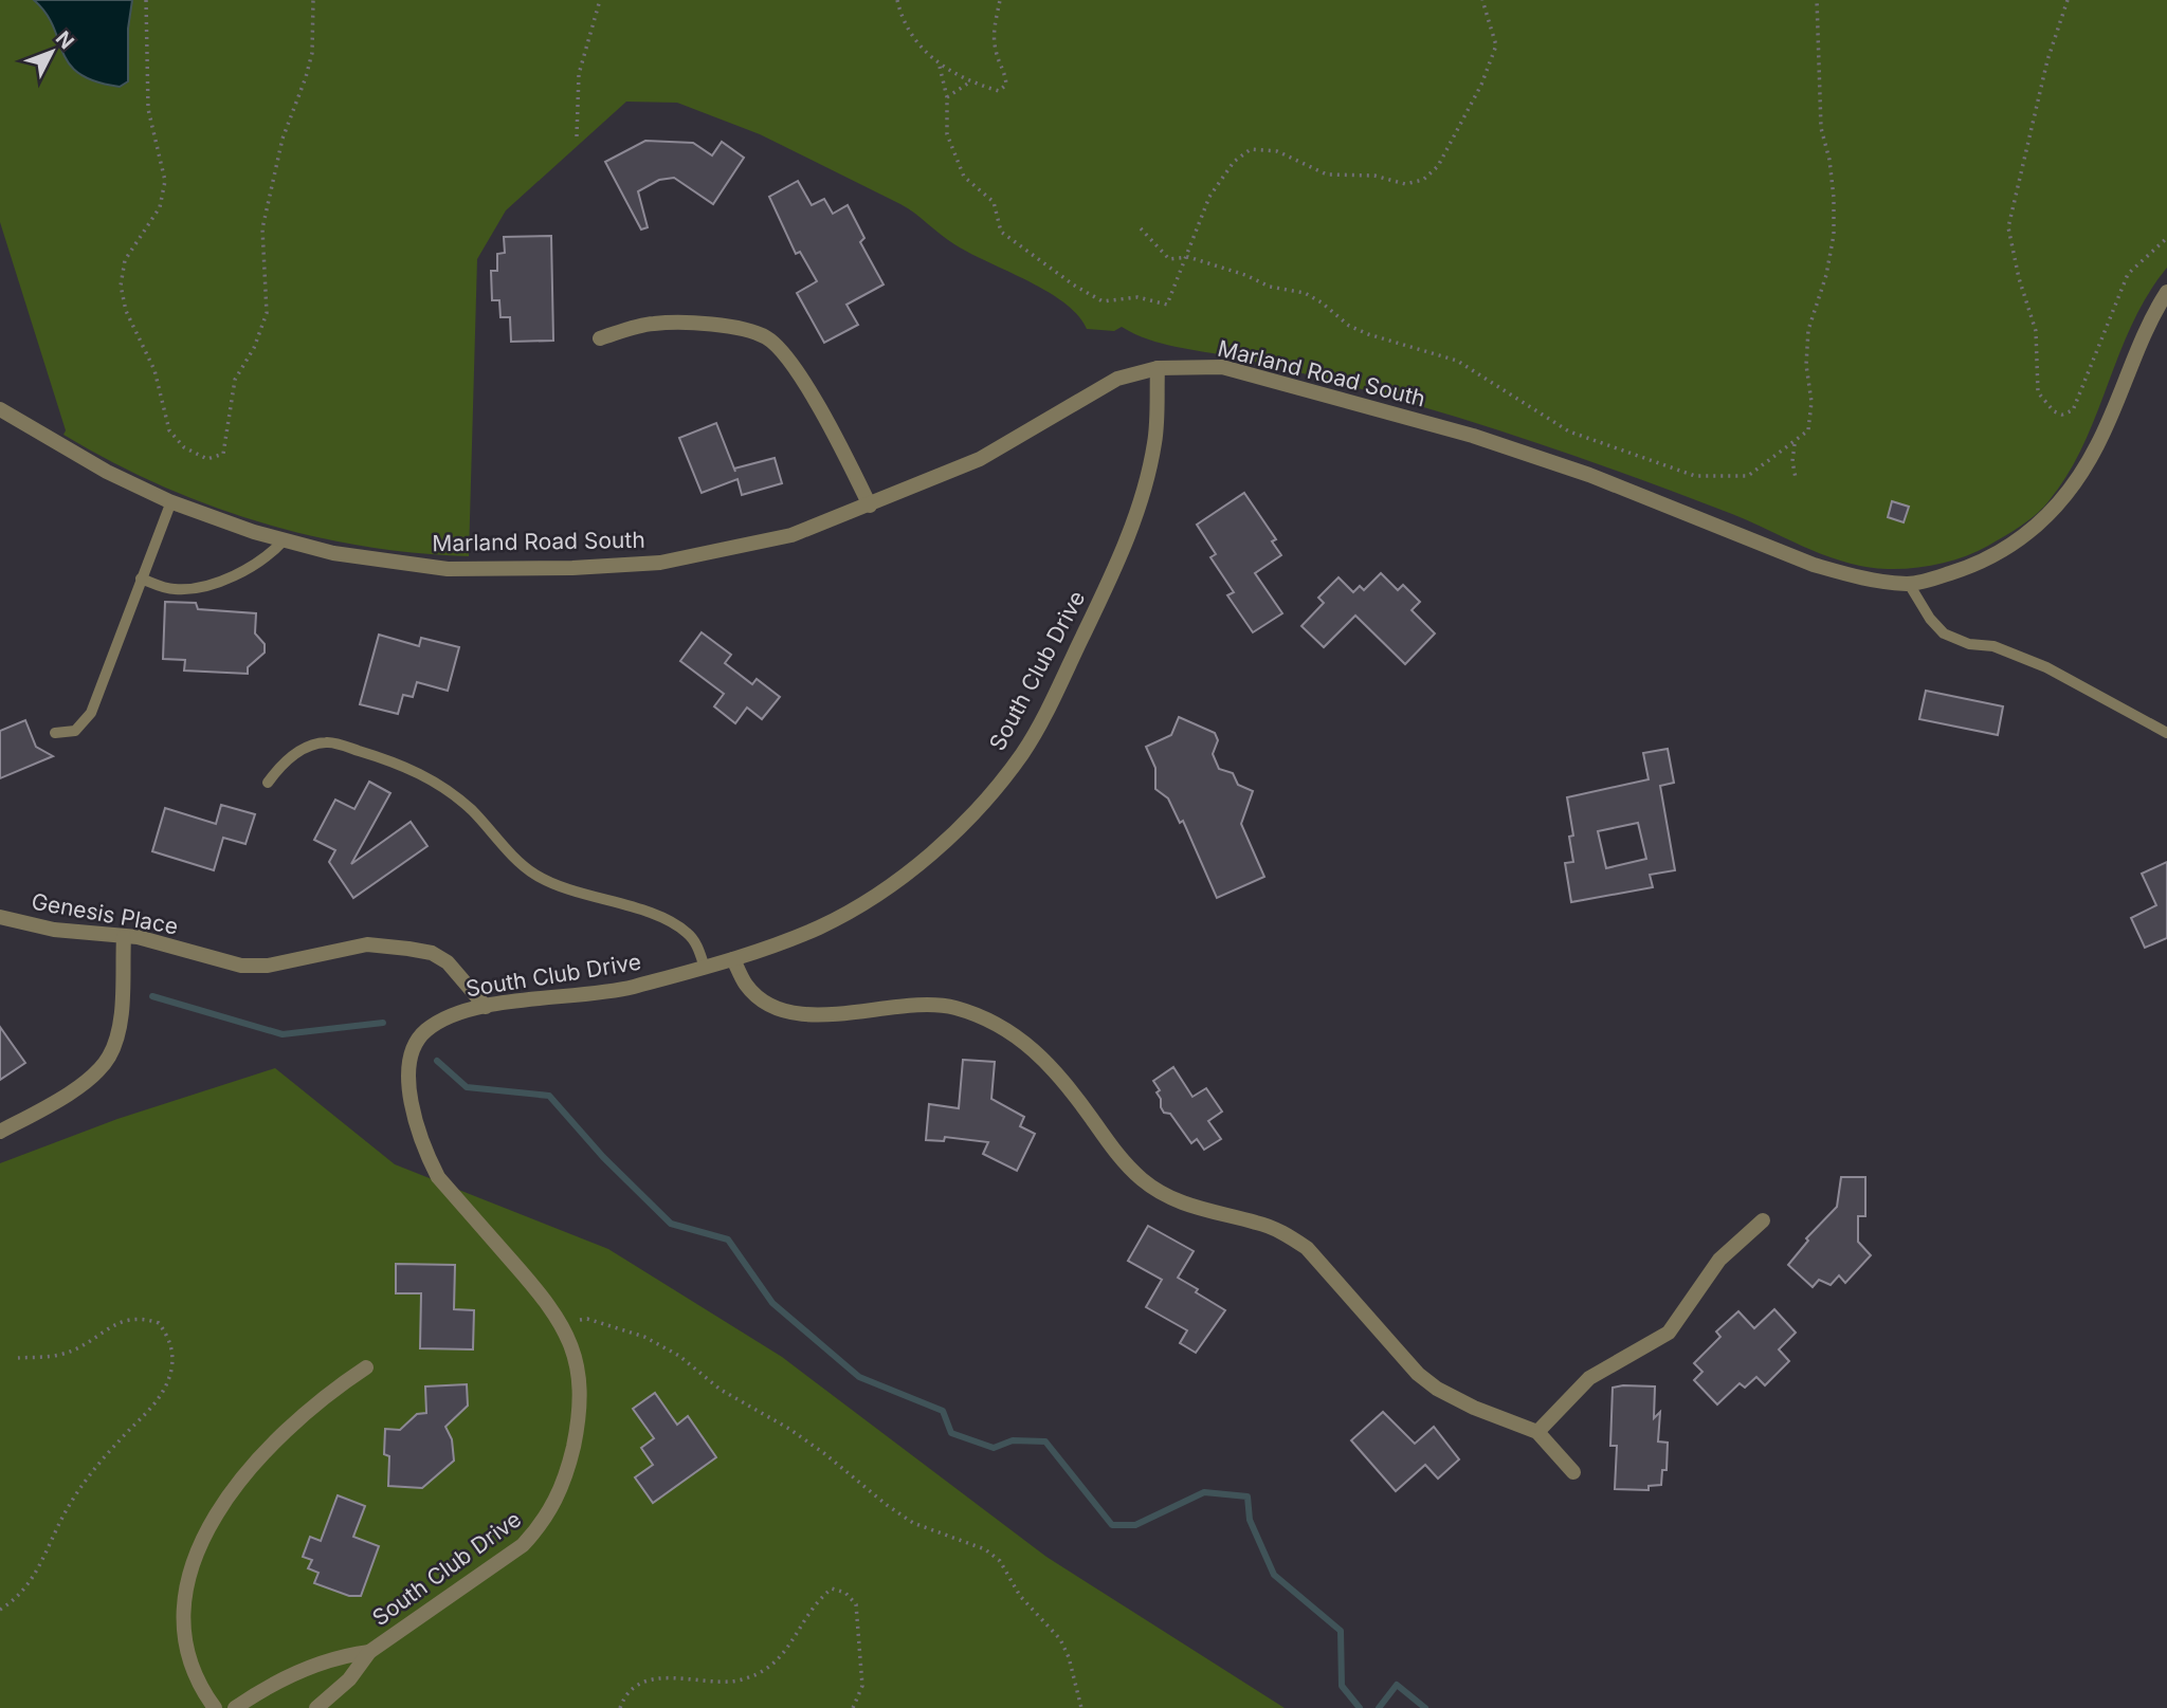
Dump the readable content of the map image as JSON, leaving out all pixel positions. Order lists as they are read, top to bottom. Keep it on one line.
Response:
{"streets":{"street":["Marland Road South","South Club Drive","Genesis Place"]},"crossings":[["Marland Road South","South Club Drive"],["South Club Drive","Genesis Place"]],"north":"top right"}
